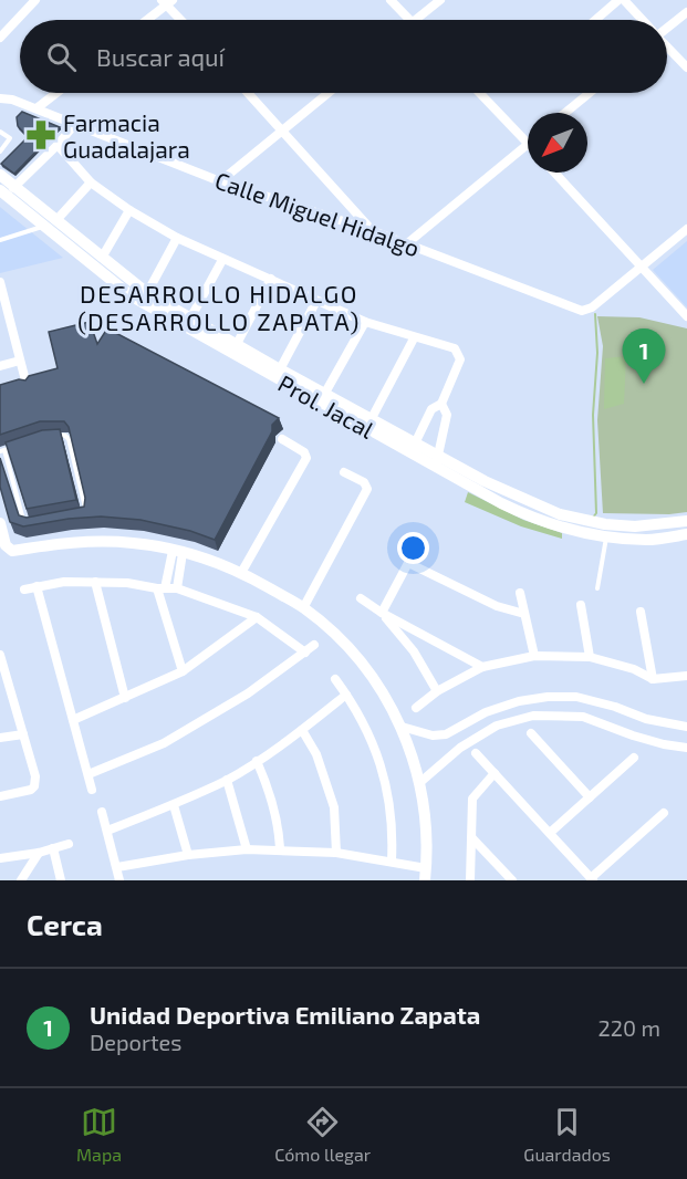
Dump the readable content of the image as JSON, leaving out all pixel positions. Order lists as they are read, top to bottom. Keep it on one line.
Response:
{"streets":{"street":["Calle Miguel Hidalgo","Prol. Jacal"]},"districts":["DESARROLLO HIDALGO (DESARROLLO ZAPATA)"],"places":{"pharmacy":["Farmacia Guadalajara"]},"north":"bottom left","page":{"search":"Buscar aquí","pins":"1","heading":"Cerca","list":[{"mark":"1","name":"Unidad Deportiva Emiliano Zapata","note":"Deportes","value":"220 m"}],"nav":["Mapa","Cómo llegar","Guardados"]}}
